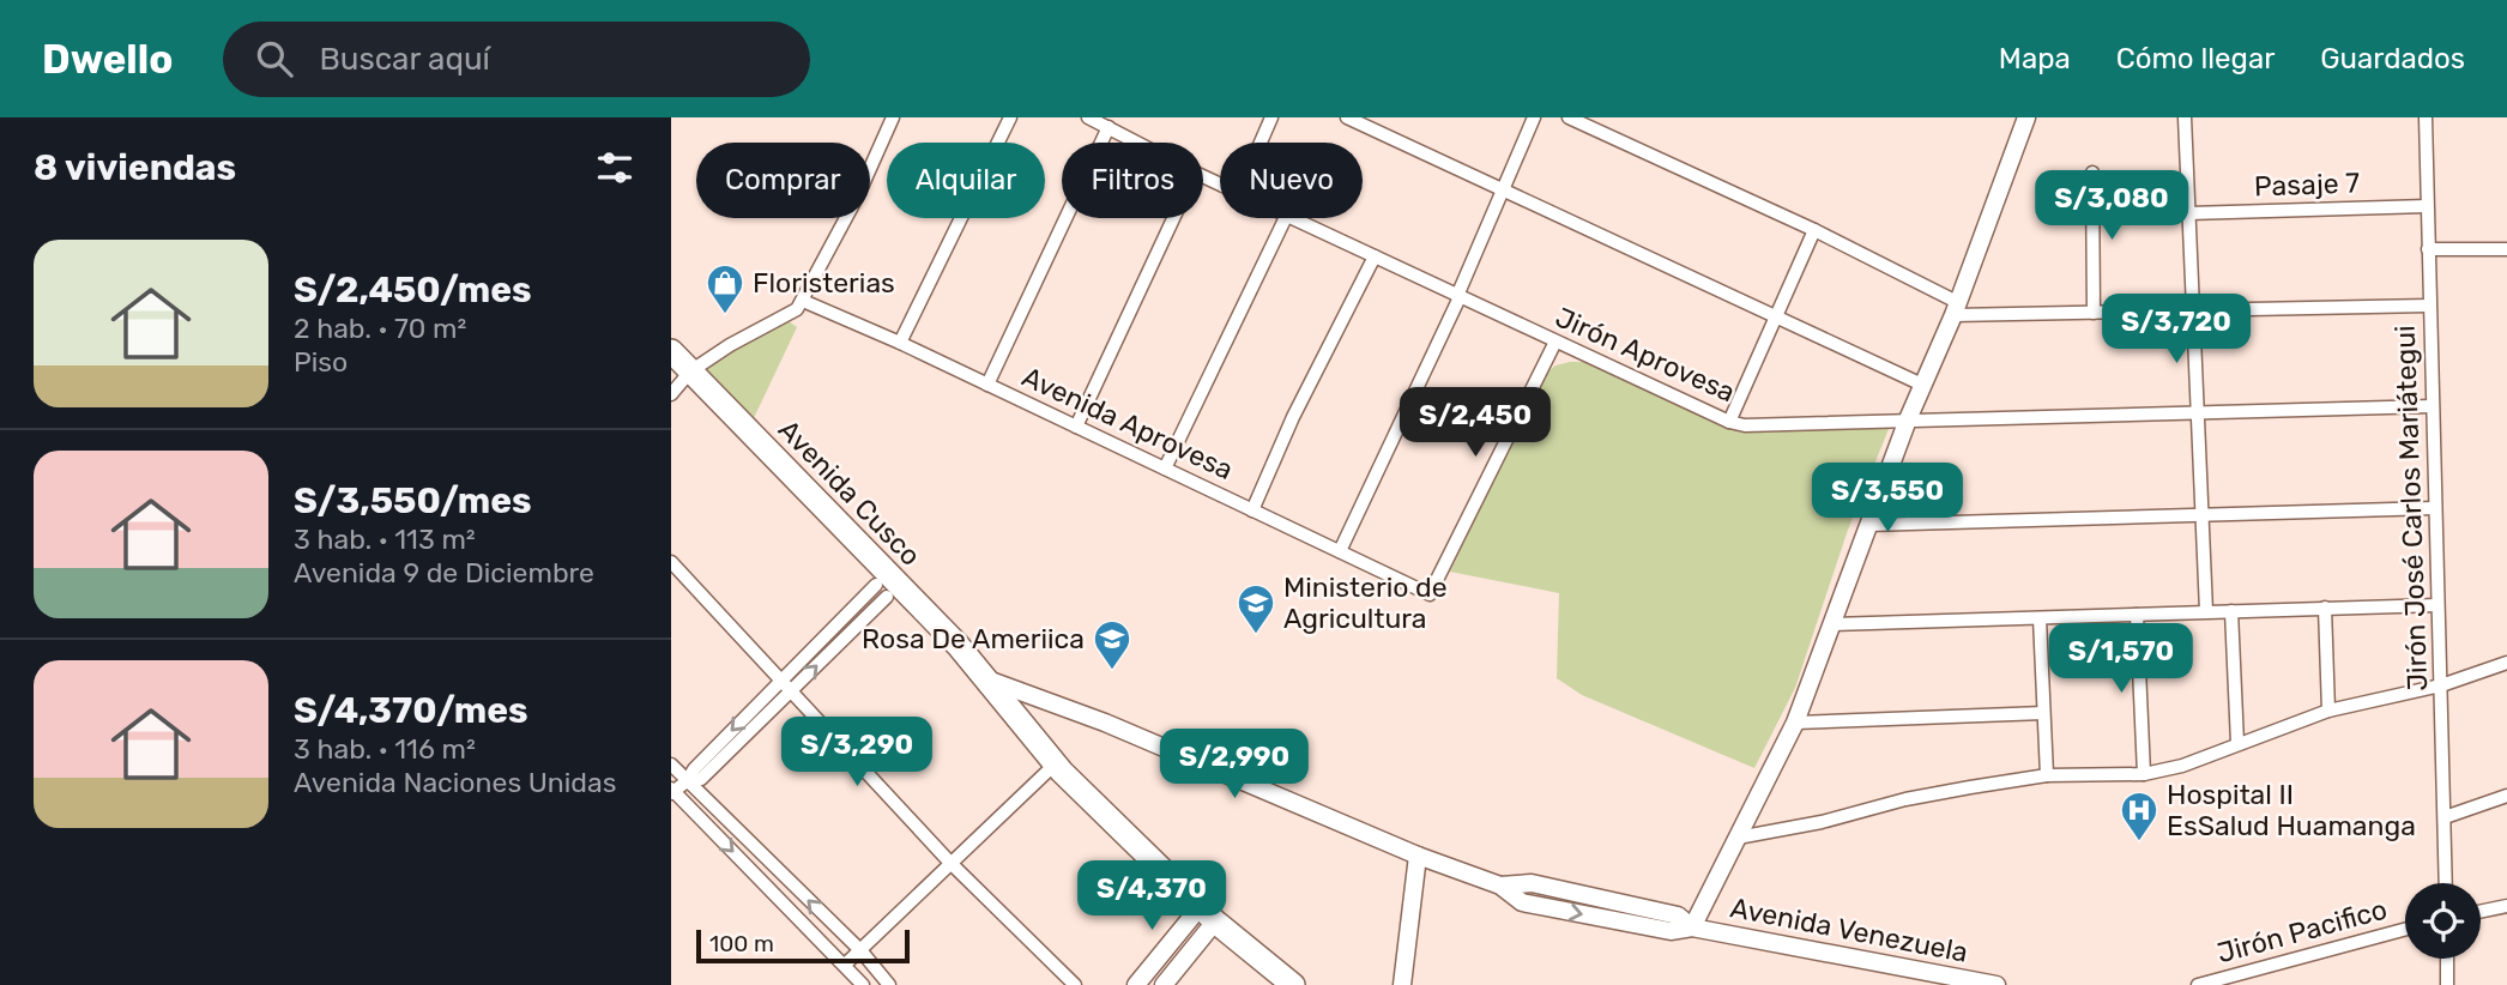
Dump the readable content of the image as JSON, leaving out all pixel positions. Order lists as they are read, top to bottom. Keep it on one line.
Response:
{"streets":{"highway":["Avenida Cusco"],"street":["Pasaje 7","Jirón Aprovesa","Avenida Aprovesa","Jirón José Carlos Mariátegui","Avenida Venezuela","Jirón Pacifico"]},"crossings":[["Pasaje 7","Jirón José Carlos Mariátegui"],["Jirón Aprovesa","Avenida Aprovesa"],["Jirón Aprovesa","Jirón José Carlos Mariátegui"],["Avenida Cusco","Avenida Venezuela"]],"places":{"shop":["Floristerias"],"school or university":["Ministerio de Agricultura","Rosa De Ameriica"],"hospital":["Hospital II EsSalud Huamanga"]},"scale_bar":"100 m","page":{"header":"Dwello","search":"Buscar aquí","nav":["Mapa","Cómo llegar","Guardados"],"heading":"8 viviendas","chip":["Comprar","Alquilar","Filtros","Nuevo"],"price":["S/3,080","S/3,720","S/2,450","S/3,550","S/1,570","S/3,290","S/2,990","S/4,370"],"list":[{"name":"S/2,450/mes","note":"2 hab. · 70 m² · Piso"},{"name":"S/3,550/mes","note":"3 hab. · 113 m² · Avenida 9 de Diciembre"},{"name":"S/4,370/mes","note":"3 hab. · 116 m² · Avenida Naciones Unidas"}],"scale":"100 m"}}
